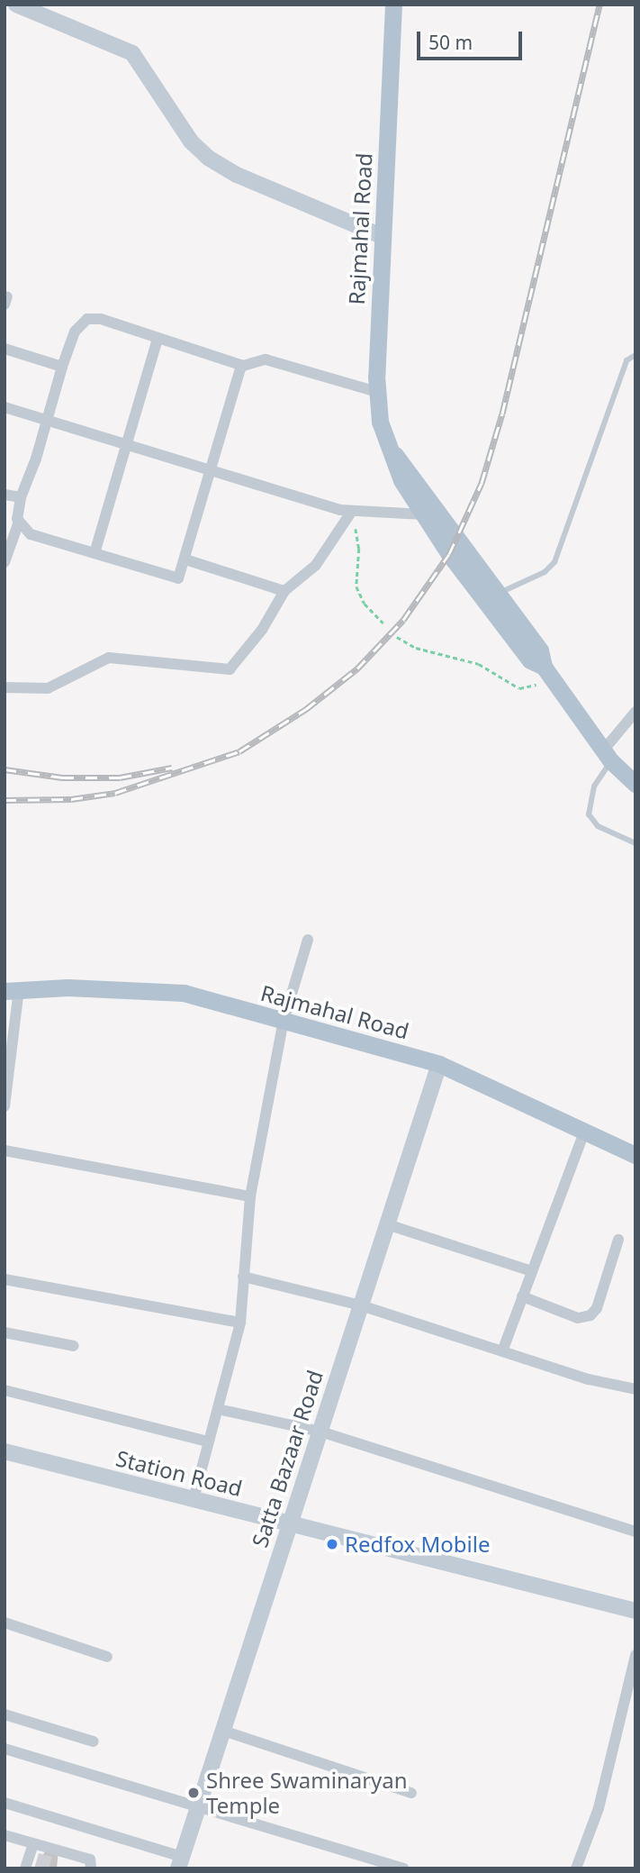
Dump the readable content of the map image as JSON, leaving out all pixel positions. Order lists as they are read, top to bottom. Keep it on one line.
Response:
{"streets":{"main road":["Rajmahal Road"],"street":["Satta Bazaar Road","Station Road"]},"crossings":[["Rajmahal Road","Satta Bazaar Road"],["Satta Bazaar Road","Station Road"]],"places":["Redfox Mobile","Shree Swaminaryan Temple"],"scale_bar":"50 m"}
